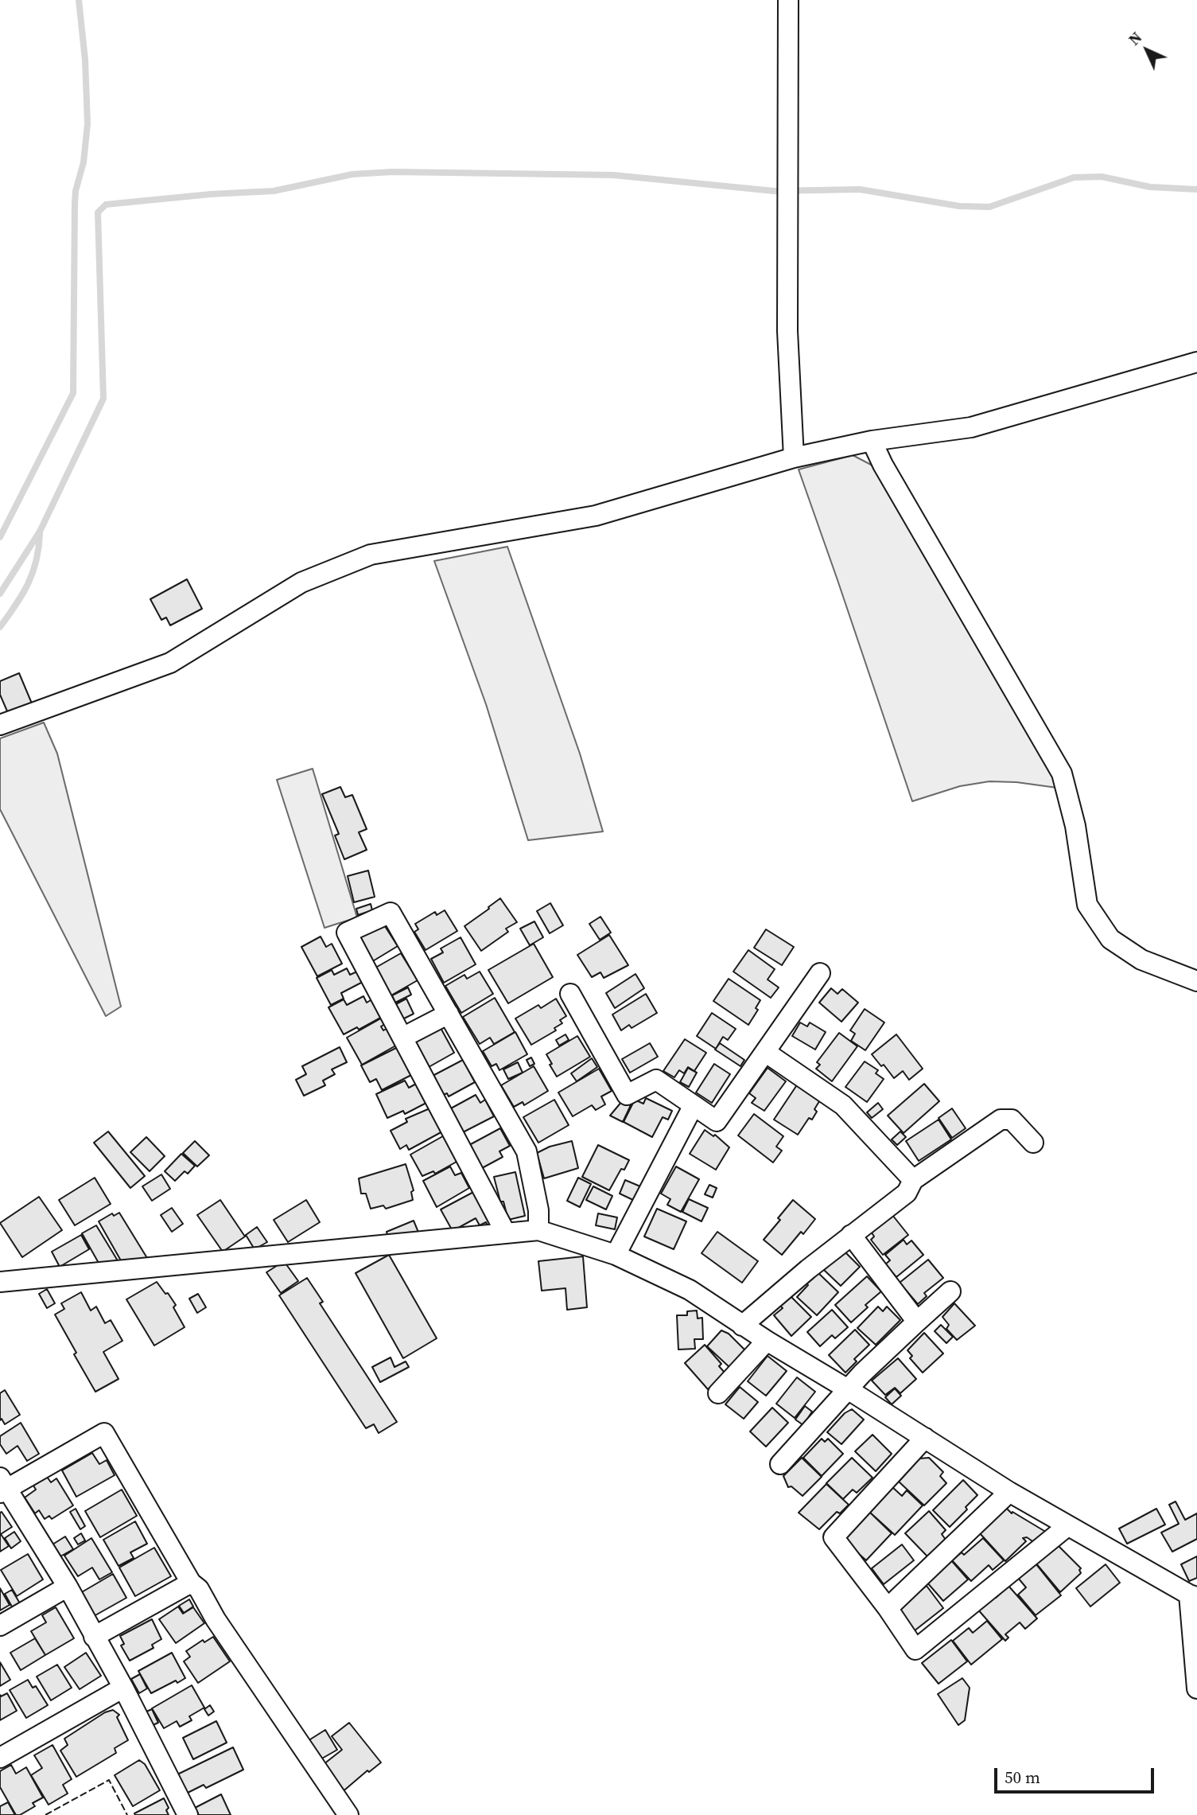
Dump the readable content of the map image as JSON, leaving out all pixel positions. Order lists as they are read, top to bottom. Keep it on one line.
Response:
{"scale_bar":"50 m","north":"top left"}
